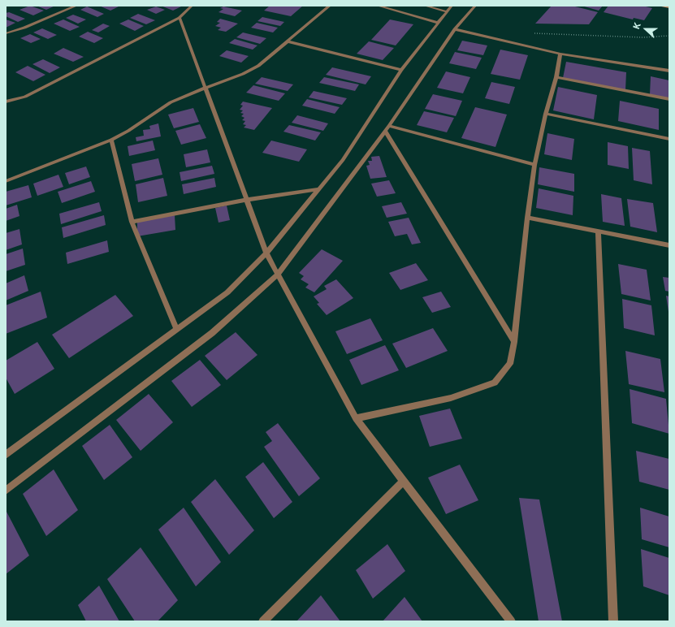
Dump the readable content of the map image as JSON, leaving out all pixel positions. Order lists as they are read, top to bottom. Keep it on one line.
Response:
{"north":"left"}
